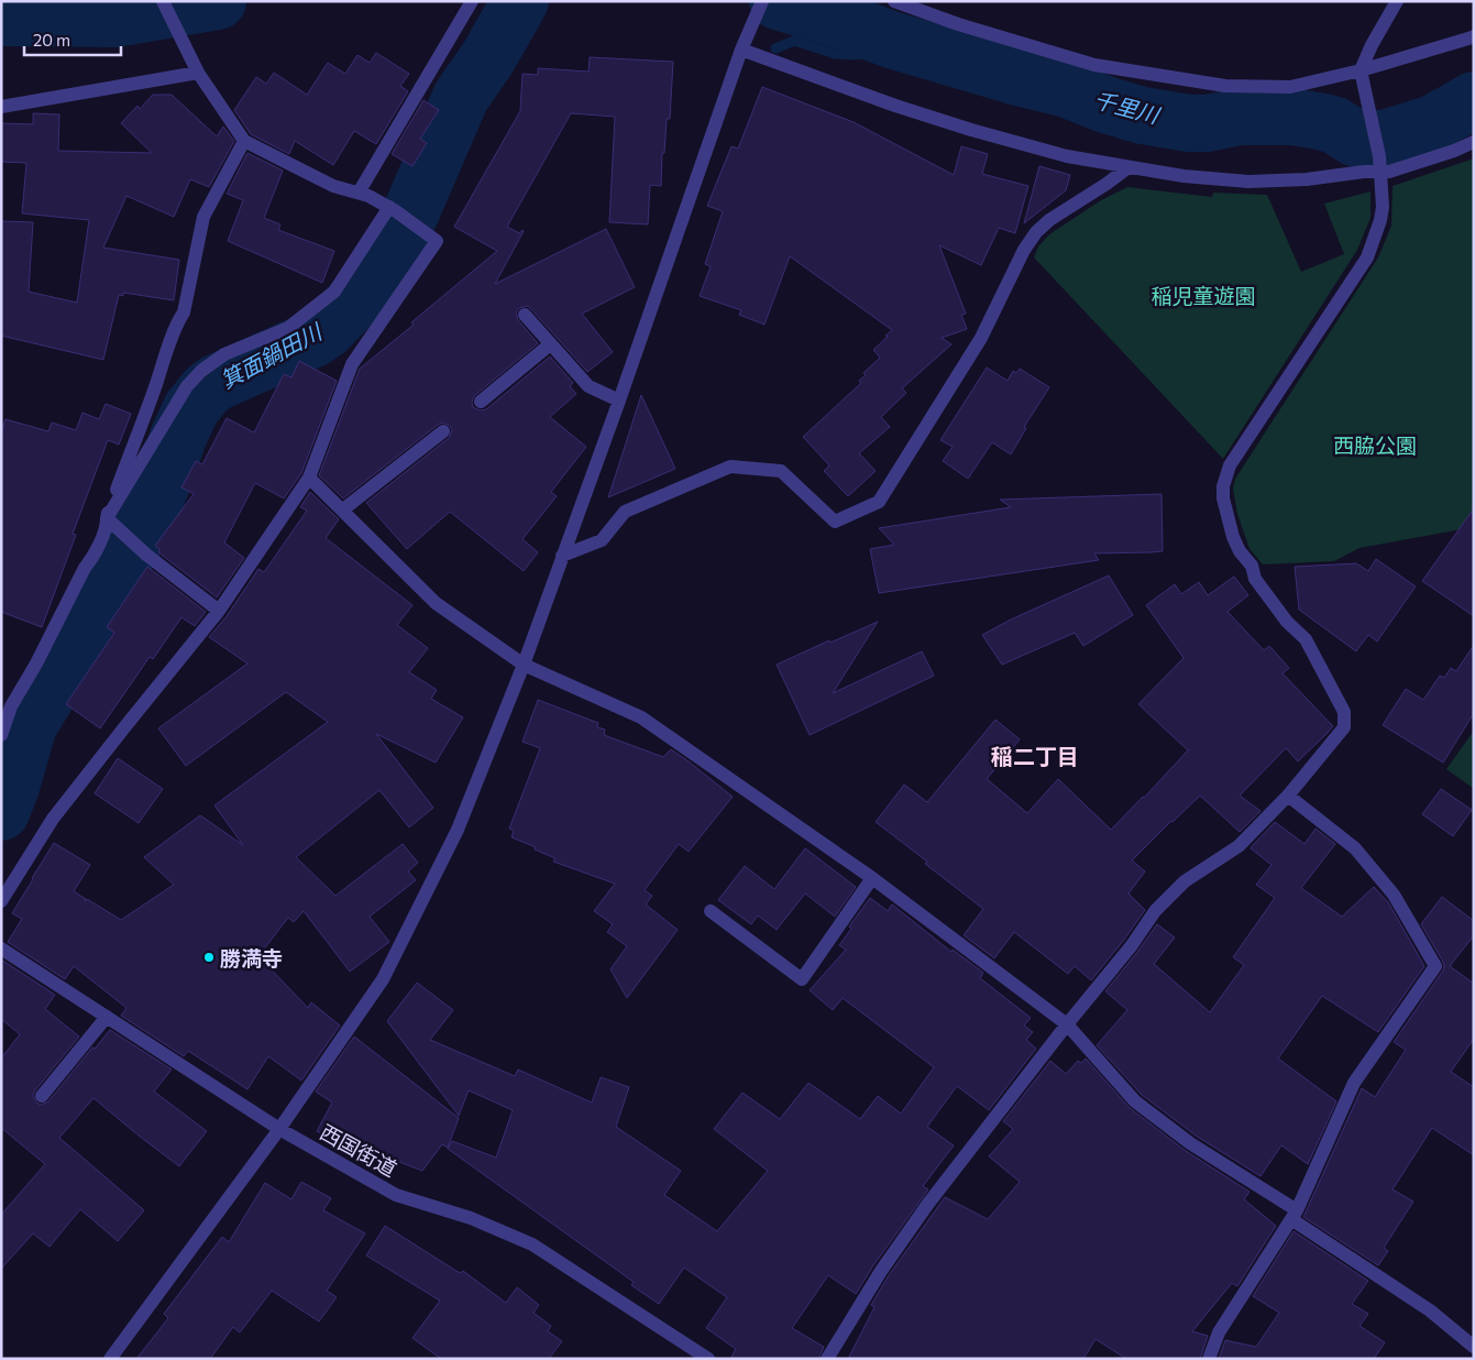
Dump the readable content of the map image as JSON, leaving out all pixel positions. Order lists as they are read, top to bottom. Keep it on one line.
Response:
{"streets":{"street":["西国街道"]},"districts":["稲二丁目"],"water":["千里川","箕面鍋田川"],"parks":["稲児童遊園","西脇公園"],"places":["勝満寺"],"scale_bar":"20 m"}
